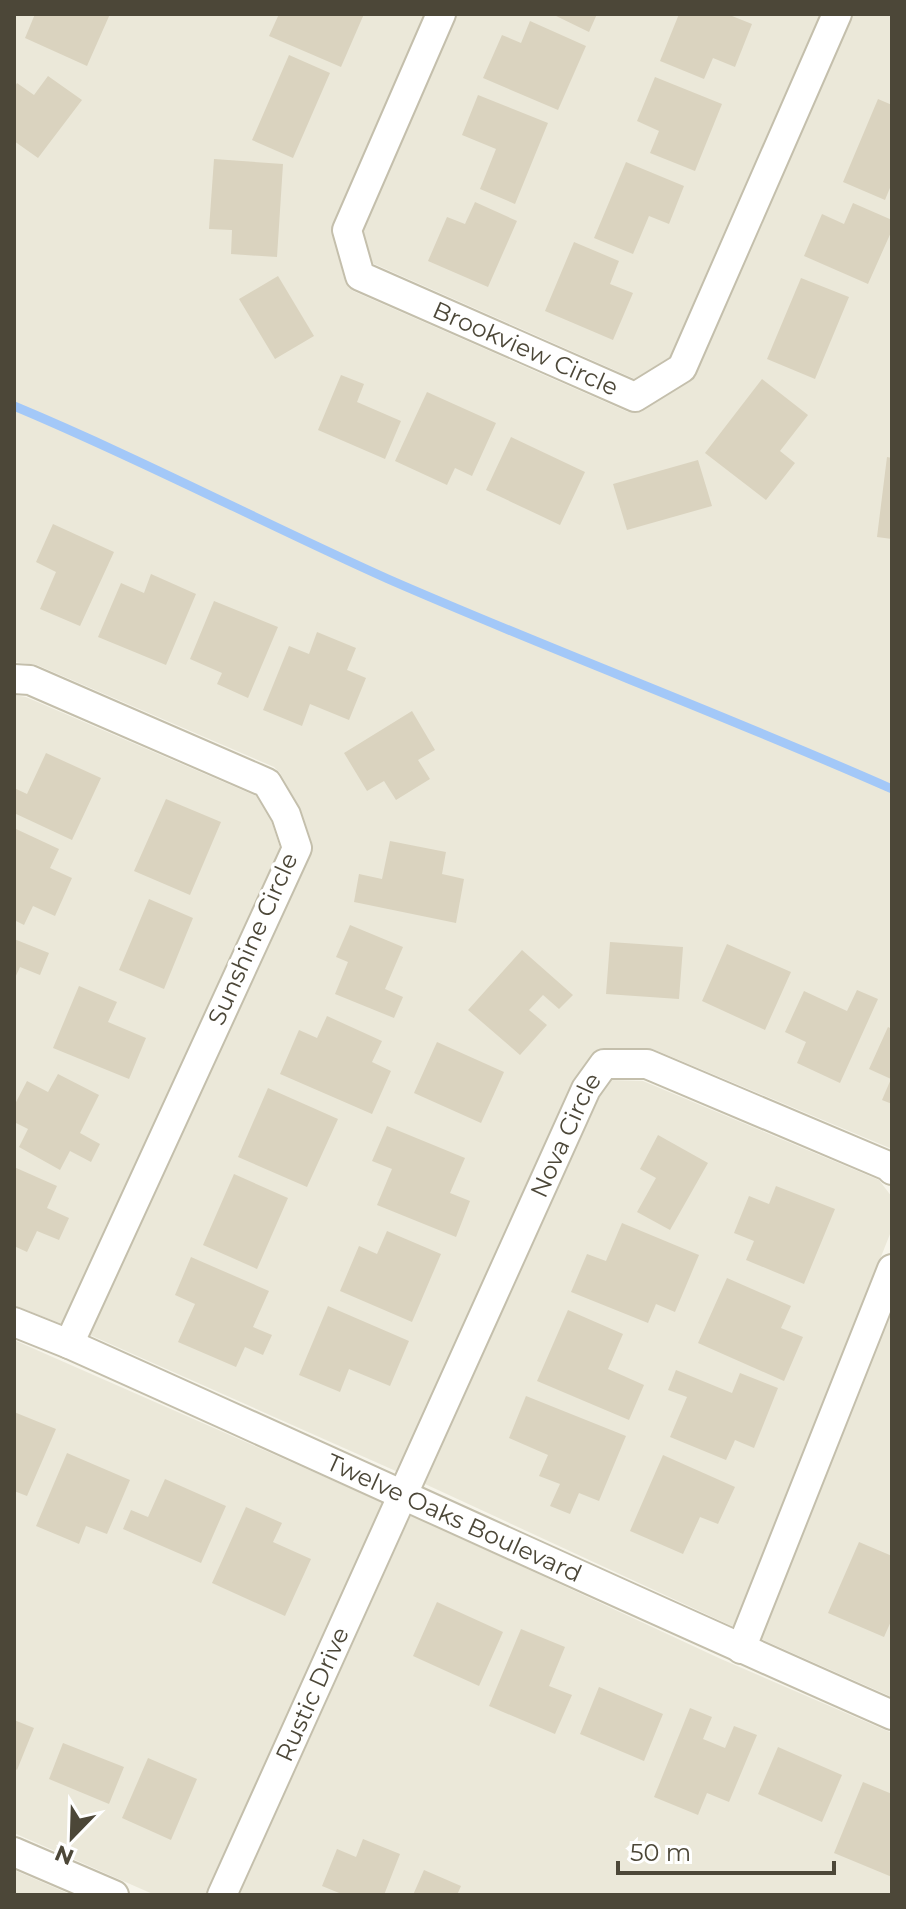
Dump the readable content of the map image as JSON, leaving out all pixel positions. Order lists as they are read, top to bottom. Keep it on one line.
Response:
{"streets":{"street":["Brookview Circle","Sunshine Circle","Nova Circle","Twelve Oaks Boulevard","Rustic Drive"]},"crossings":[["Sunshine Circle","Twelve Oaks Boulevard"],["Nova Circle","Twelve Oaks Boulevard"],["Nova Circle","Rustic Drive"],["Twelve Oaks Boulevard","Rustic Drive"]],"scale_bar":"50 m","north":"bottom left"}
